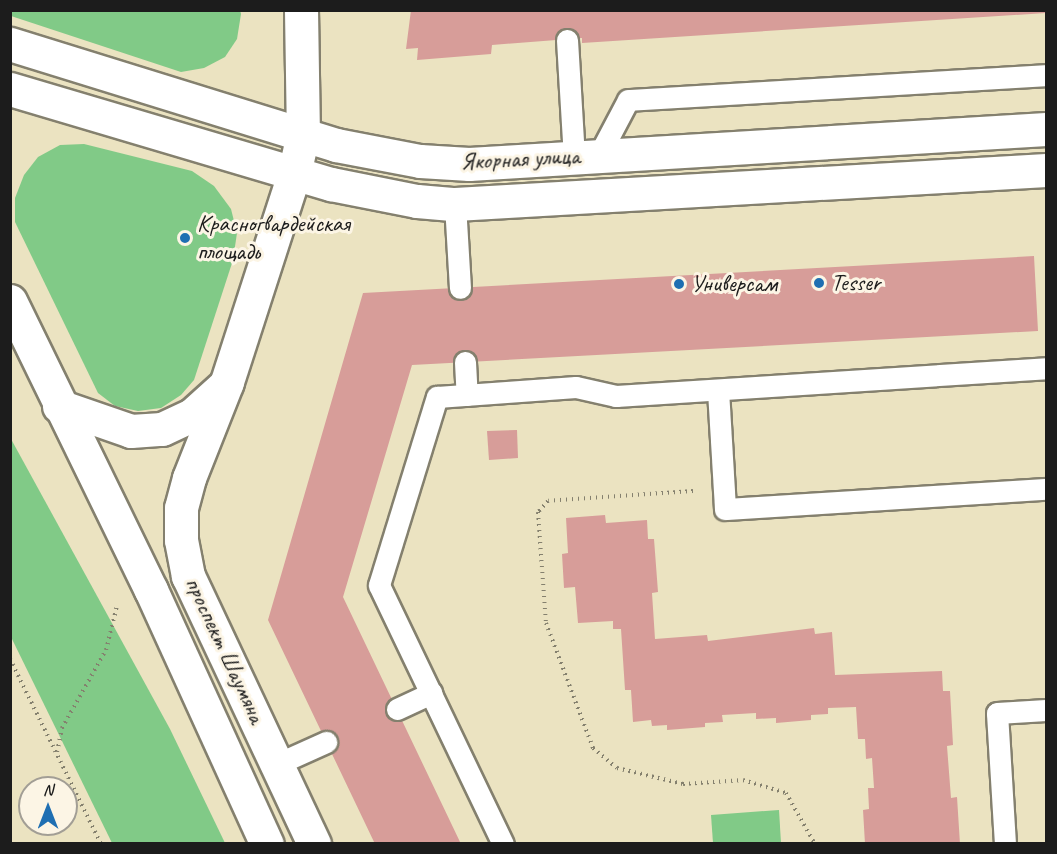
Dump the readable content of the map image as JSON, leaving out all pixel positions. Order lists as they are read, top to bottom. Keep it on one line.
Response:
{"streets":{"street":["Якорная улица","проспект Шаумяна"]},"places":["Красногвардейская площадь","Tesser","Универсам"],"north":"top"}
